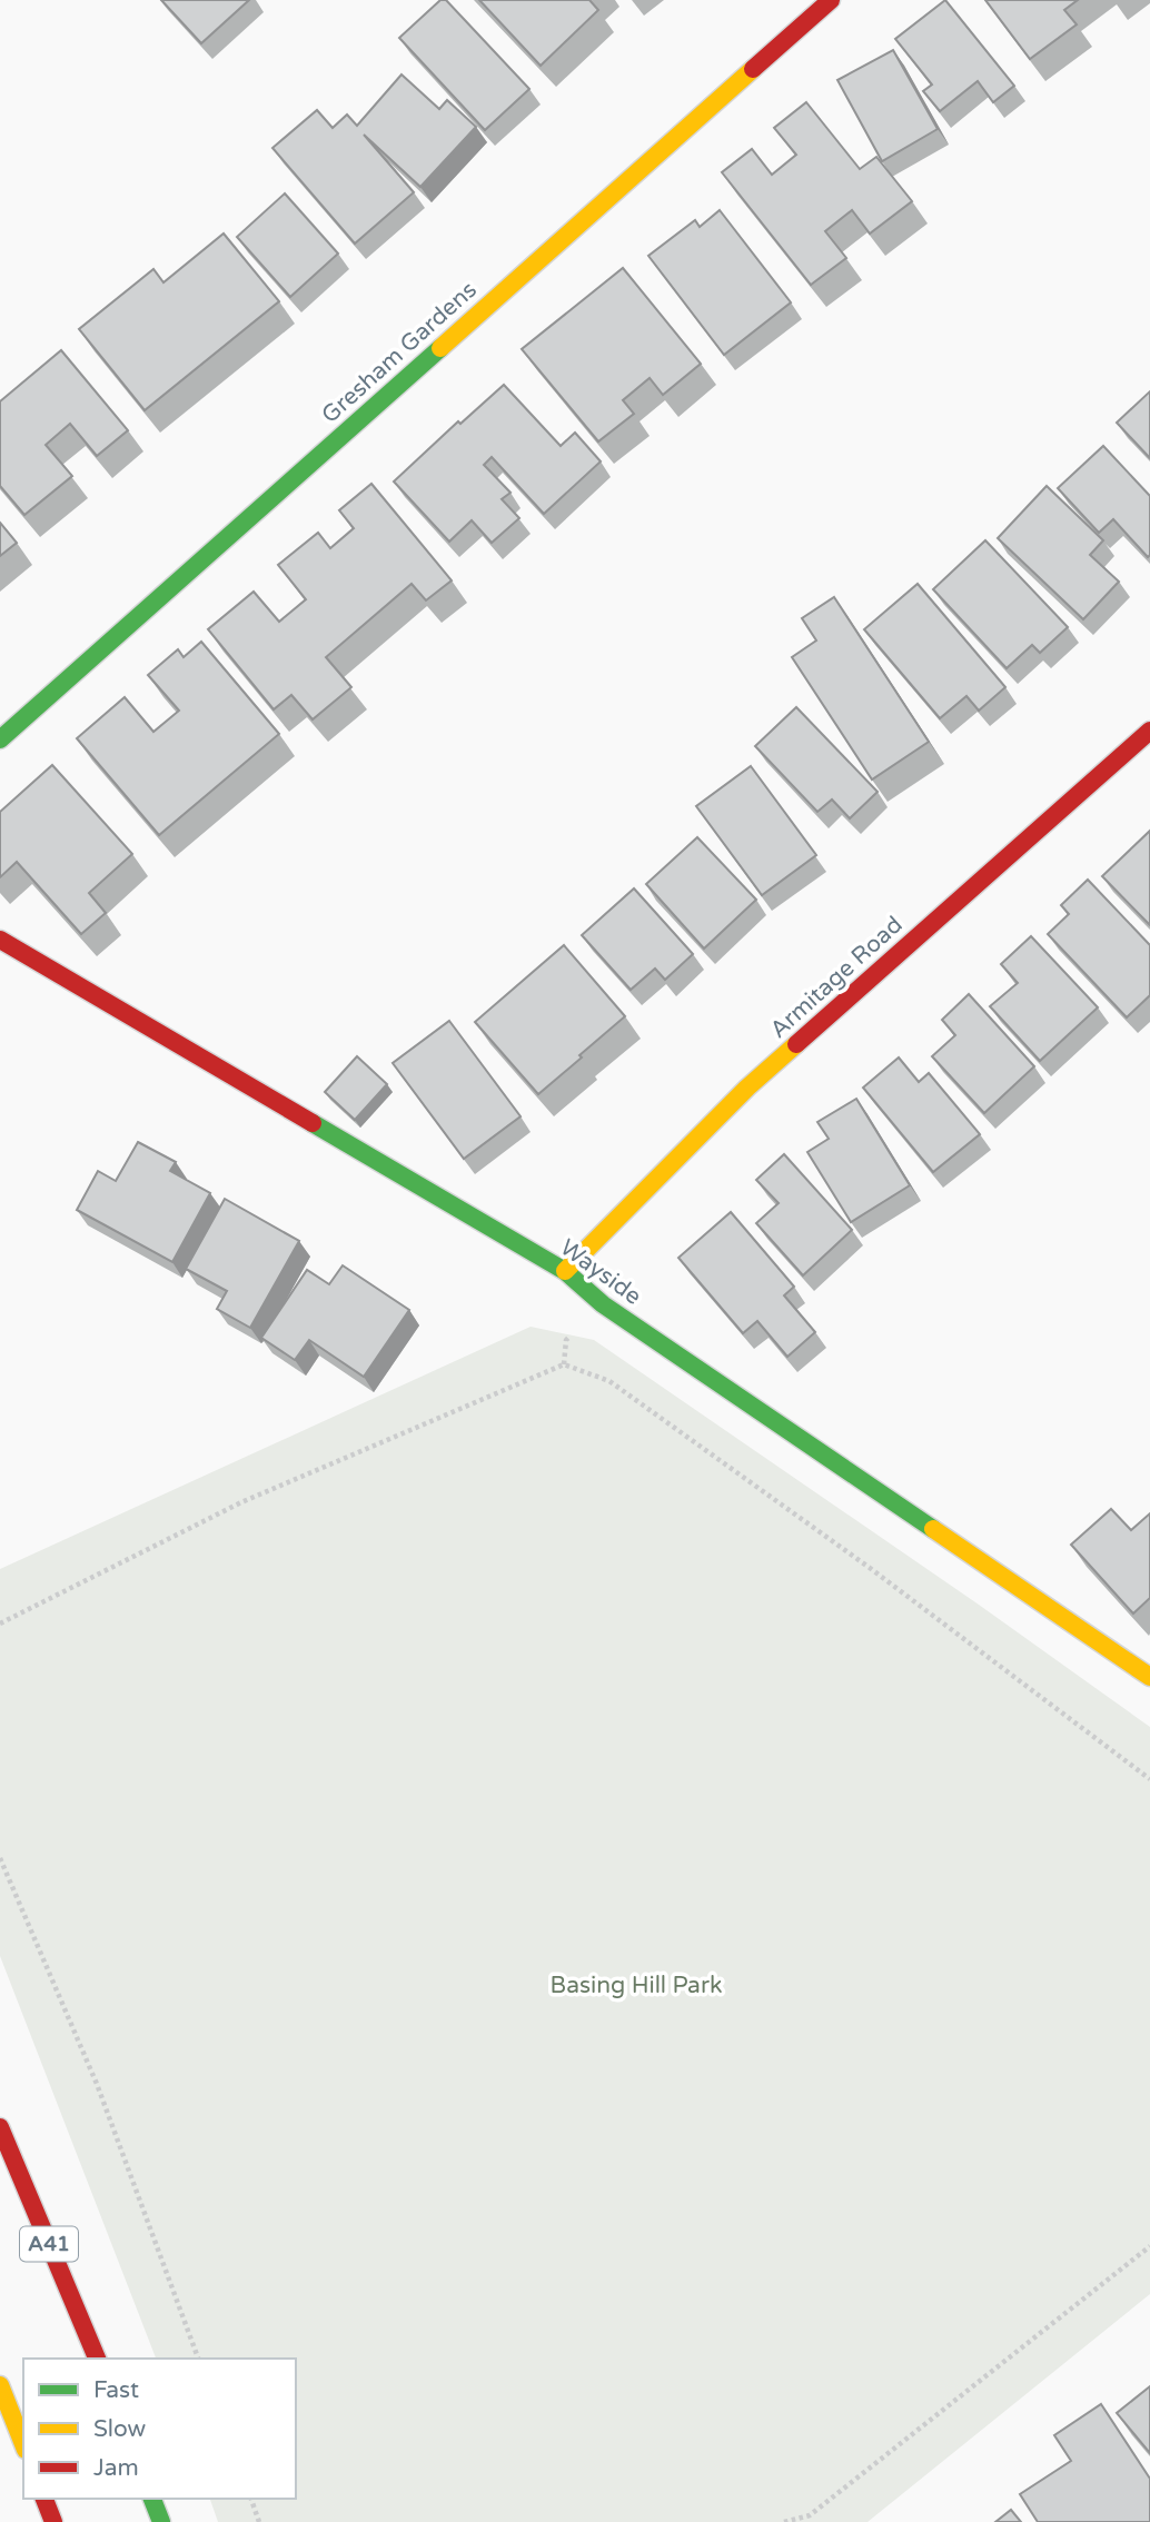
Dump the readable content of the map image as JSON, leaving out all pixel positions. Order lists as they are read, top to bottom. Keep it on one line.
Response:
{"streets":{"main road":["Gresham Gardens","Armitage Road","Wayside","A41"]},"crossings":[["Armitage Road","Wayside"]],"parks":["Basing Hill Park"],"legend":["Fast","Slow","Jam"]}
